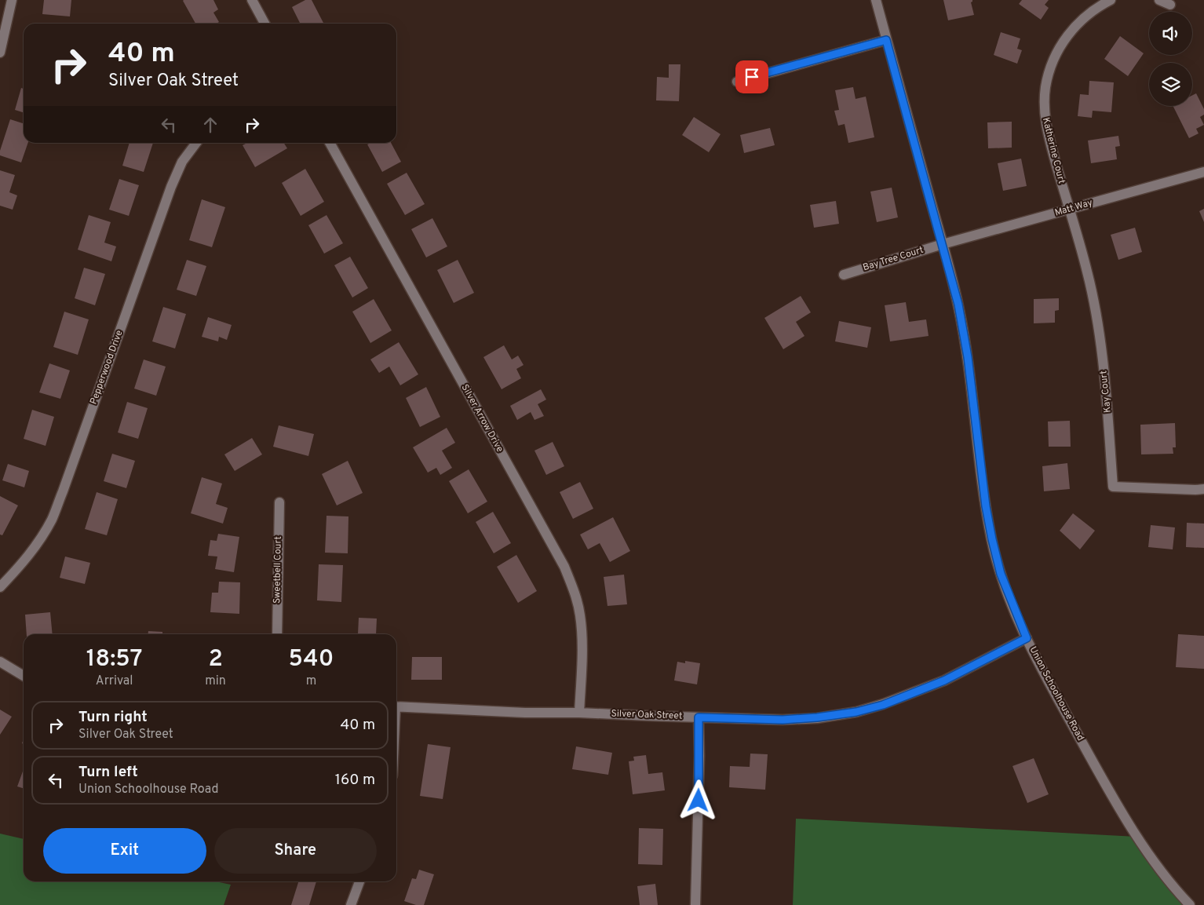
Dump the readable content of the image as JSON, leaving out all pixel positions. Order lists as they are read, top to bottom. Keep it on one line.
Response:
{"streets":{"street":["Katherine Court","Matt Way","Bay Tree Court","Pepperwood Drive","Kay Court","Silver Arrow Drive","Sweetbell Court","Union Schoolhouse Road","Silver Oak Street"]},"crossings":[["Katherine Court","Matt Way"],["Katherine Court","Kay Court"],["Matt Way","Bay Tree Court"],["Matt Way","Kay Court"],["Matt Way","Union Schoolhouse Road"],["Bay Tree Court","Union Schoolhouse Road"],["Silver Arrow Drive","Silver Oak Street"],["Union Schoolhouse Road","Silver Oak Street"]],"page":{"turn":["40 m","Silver Oak Street"],"eta":["18:57","Arrival","2","min","540","m"],"list":[{"name":"Turn right","note":"Silver Oak Street","value":"40 m"},{"name":"Turn left","note":"Union Schoolhouse Road","value":"160 m"}],"buttons":["Exit","Share"]}}
